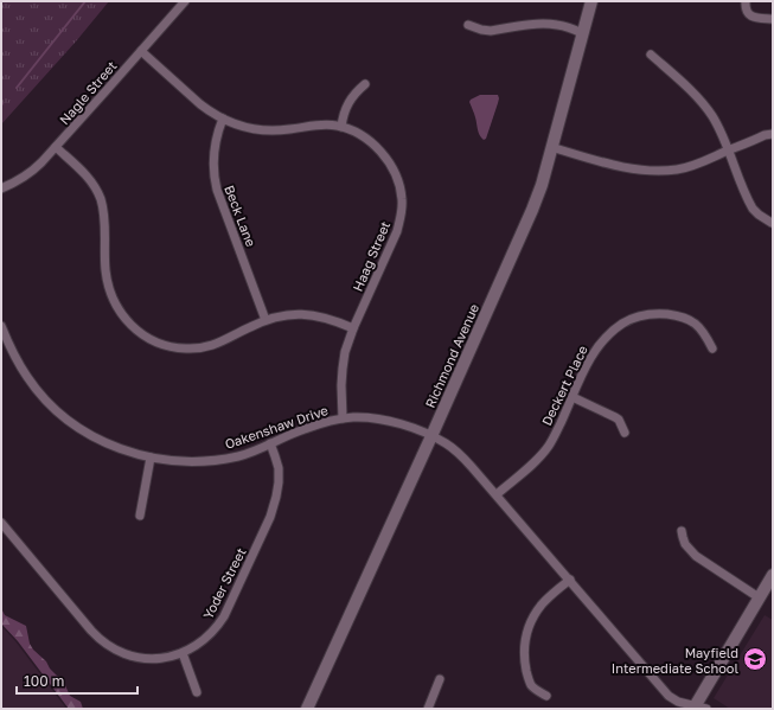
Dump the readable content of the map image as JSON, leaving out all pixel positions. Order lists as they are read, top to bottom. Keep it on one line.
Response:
{"streets":{"street":["Nagle Street","Beck Lane","Haag Street","Richmond Avenue","Deckert Place","Oakenshaw Drive","Yoder Street"]},"crossings":[["Nagle Street","Haag Street"],["Beck Lane","Haag Street"],["Haag Street","Oakenshaw Drive"],["Richmond Avenue","Oakenshaw Drive"],["Deckert Place","Oakenshaw Drive"],["Oakenshaw Drive","Yoder Street"]],"places":{"school or university":["Mayfield Intermediate School"]},"scale_bar":"100 m"}
